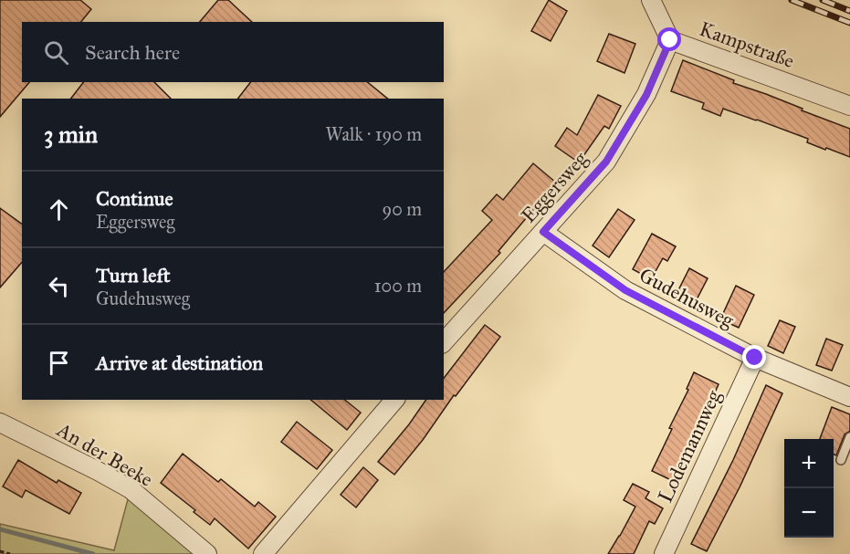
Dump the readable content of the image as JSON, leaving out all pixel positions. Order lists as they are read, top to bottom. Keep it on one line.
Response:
{"streets":{"street":["Kampstraße","Eggersweg","Gudehusweg","Lodemannweg","An der Beeke"]},"crossings":[["Kampstraße","Eggersweg"],["Eggersweg","Gudehusweg"],["Gudehusweg","Lodemannweg"]],"page":{"search":"Search here","heading":["3 min","Walk · 190 m"],"list":[["Continue","Eggersweg","90 m"],["Turn left","Gudehusweg","100 m"],"Arrive at destination"],"map_buttons":["+","−"]}}
